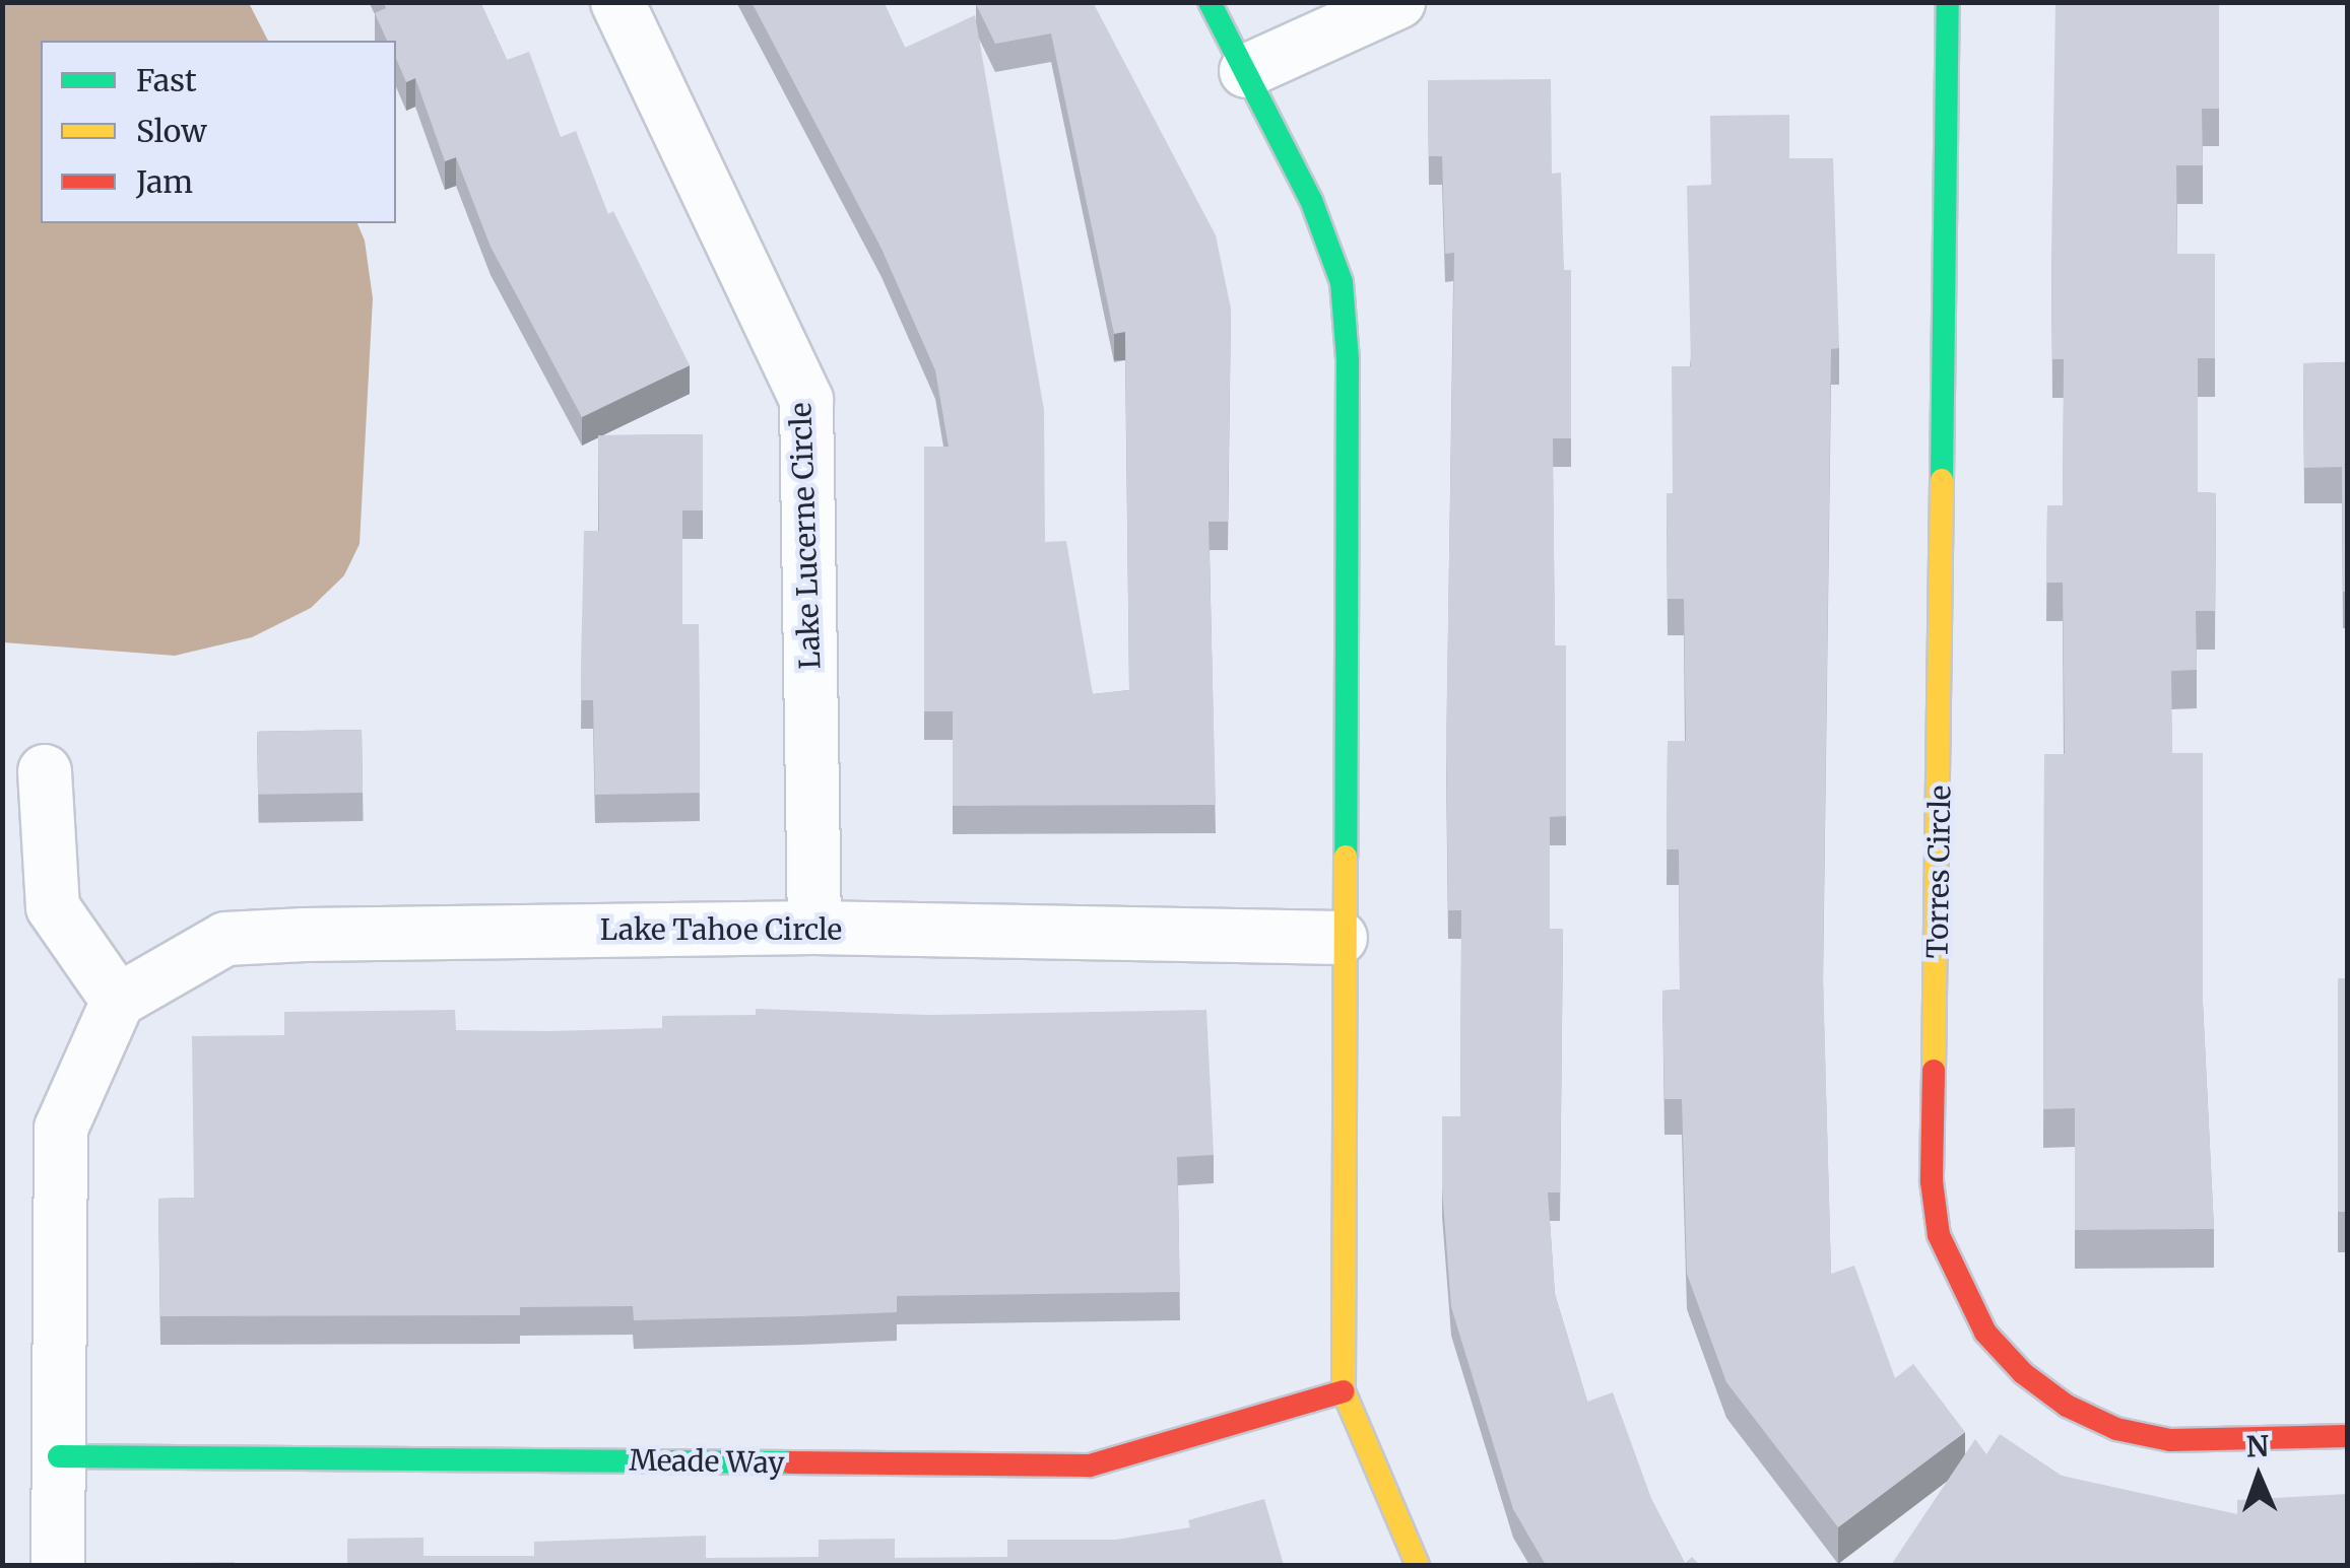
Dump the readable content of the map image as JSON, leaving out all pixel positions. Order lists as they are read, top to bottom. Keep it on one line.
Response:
{"streets":{"street":["Lake Lucerne Circle","Torres Circle","Lake Tahoe Circle","Meade Way"]},"crossings":[["Lake Lucerne Circle","Lake Tahoe Circle"]],"legend":["Fast","Slow","Jam"],"north":"top"}
